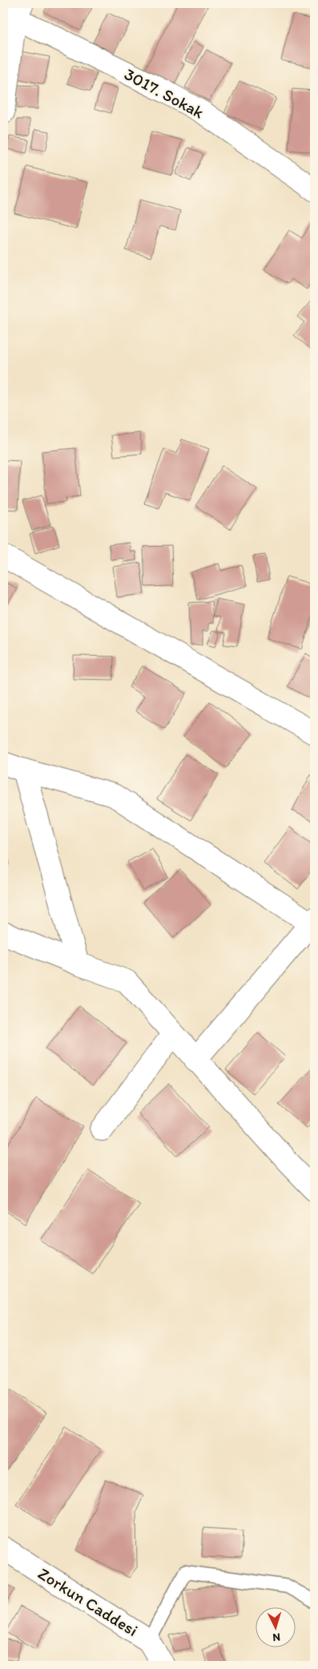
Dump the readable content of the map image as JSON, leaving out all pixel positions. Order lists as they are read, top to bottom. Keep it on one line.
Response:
{"streets":{"street":["3017. Sokak","Zorkun Caddesi"]},"north":"bottom"}
